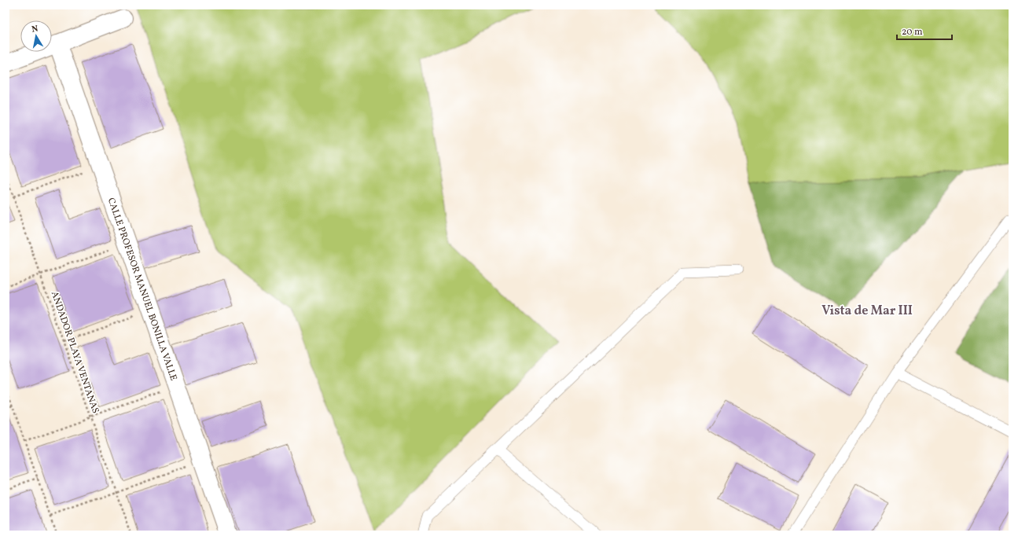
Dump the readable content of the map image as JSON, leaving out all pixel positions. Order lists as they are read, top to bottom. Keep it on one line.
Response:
{"streets":{"street":["CALLE PROFESOR MANUEL BONILLA VALLE"],"path":["ANDADOR PLAYA VENTANAS"]},"districts":["Vista de Mar III"],"scale_bar":"20 m","north":"top"}
